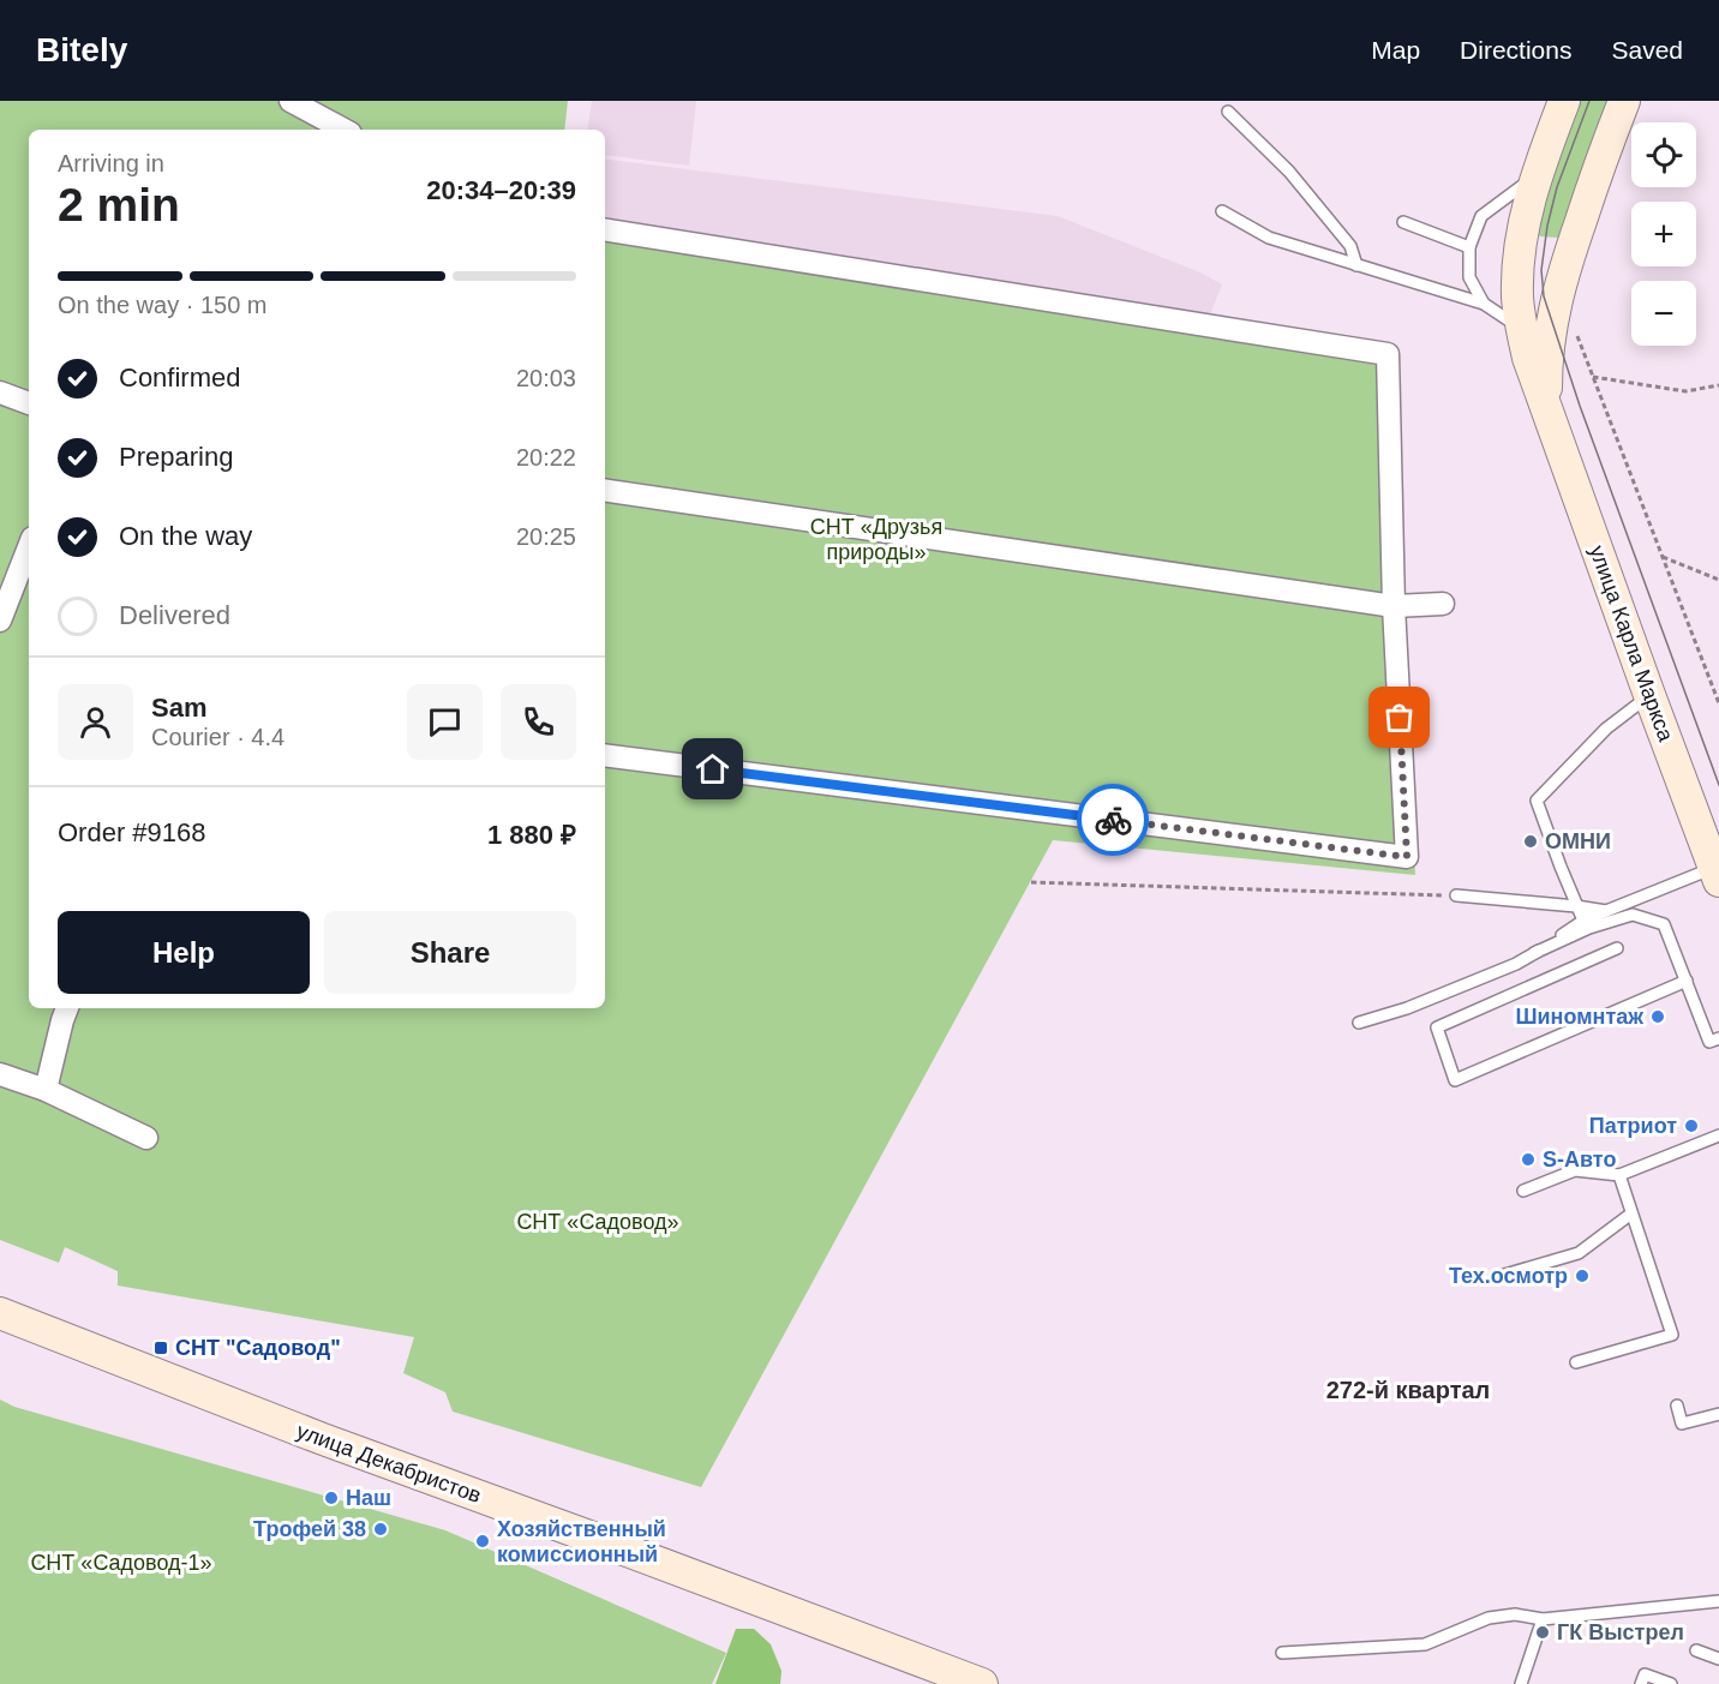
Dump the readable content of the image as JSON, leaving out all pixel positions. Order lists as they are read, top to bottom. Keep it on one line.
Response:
{"streets":{"street":["улица Карла Маркса","улица Декабристов"]},"districts":["272-й квартал"],"parks":["СНТ «Друзья природы»","СНТ «Садовод»","СНТ «Садовод-1»"],"places":{"other":["ОМНИ","Шиномнтаж","Патриот","S-Авто","Тех.осмотр","Наш","Трофей 38","Хозяйственный комиссионный","ГК Выстрел"],"transit":["СНТ \"Садовод\""]},"page":{"header":"Bitely","nav":["Map","Directions","Saved"],"map_buttons":["+","−"],"heading":["2 min","Arriving in","20:34–20:39"],"panel":["Sam","Courier · 4.4","Order #9168","1 880 ₽"],"bar":"On the way · 150 m","list":[["Confirmed","20:03"],["Preparing","20:22"],["On the way","20:25"],"Delivered"],"buttons":["Help","Share"]}}
